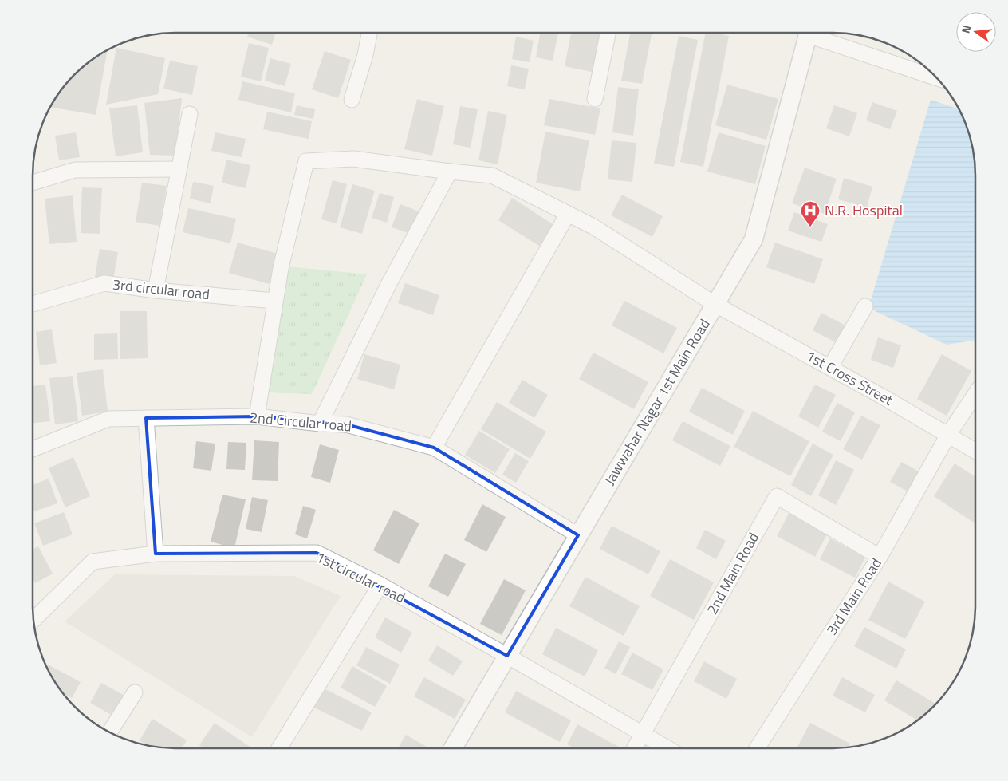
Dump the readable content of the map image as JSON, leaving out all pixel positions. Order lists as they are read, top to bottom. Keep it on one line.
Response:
{"streets":{"street":["3rd circular road","1st Cross Street","Jawwahar Nagar 1st Main Road","2nd Circular road","2nd Main Road","1st circular road","3rd Main Road"]},"crossings":[["3rd circular road","1st Cross Street"],["1st Cross Street","Jawwahar Nagar 1st Main Road"],["1st Cross Street","3rd Main Road"],["Jawwahar Nagar 1st Main Road","2nd Circular road"],["Jawwahar Nagar 1st Main Road","1st circular road"],["2nd Main Road","1st circular road"],["2nd Main Road","3rd Main Road"]],"places":{"hospital":["N.R. Hospital"]},"north":"left"}
